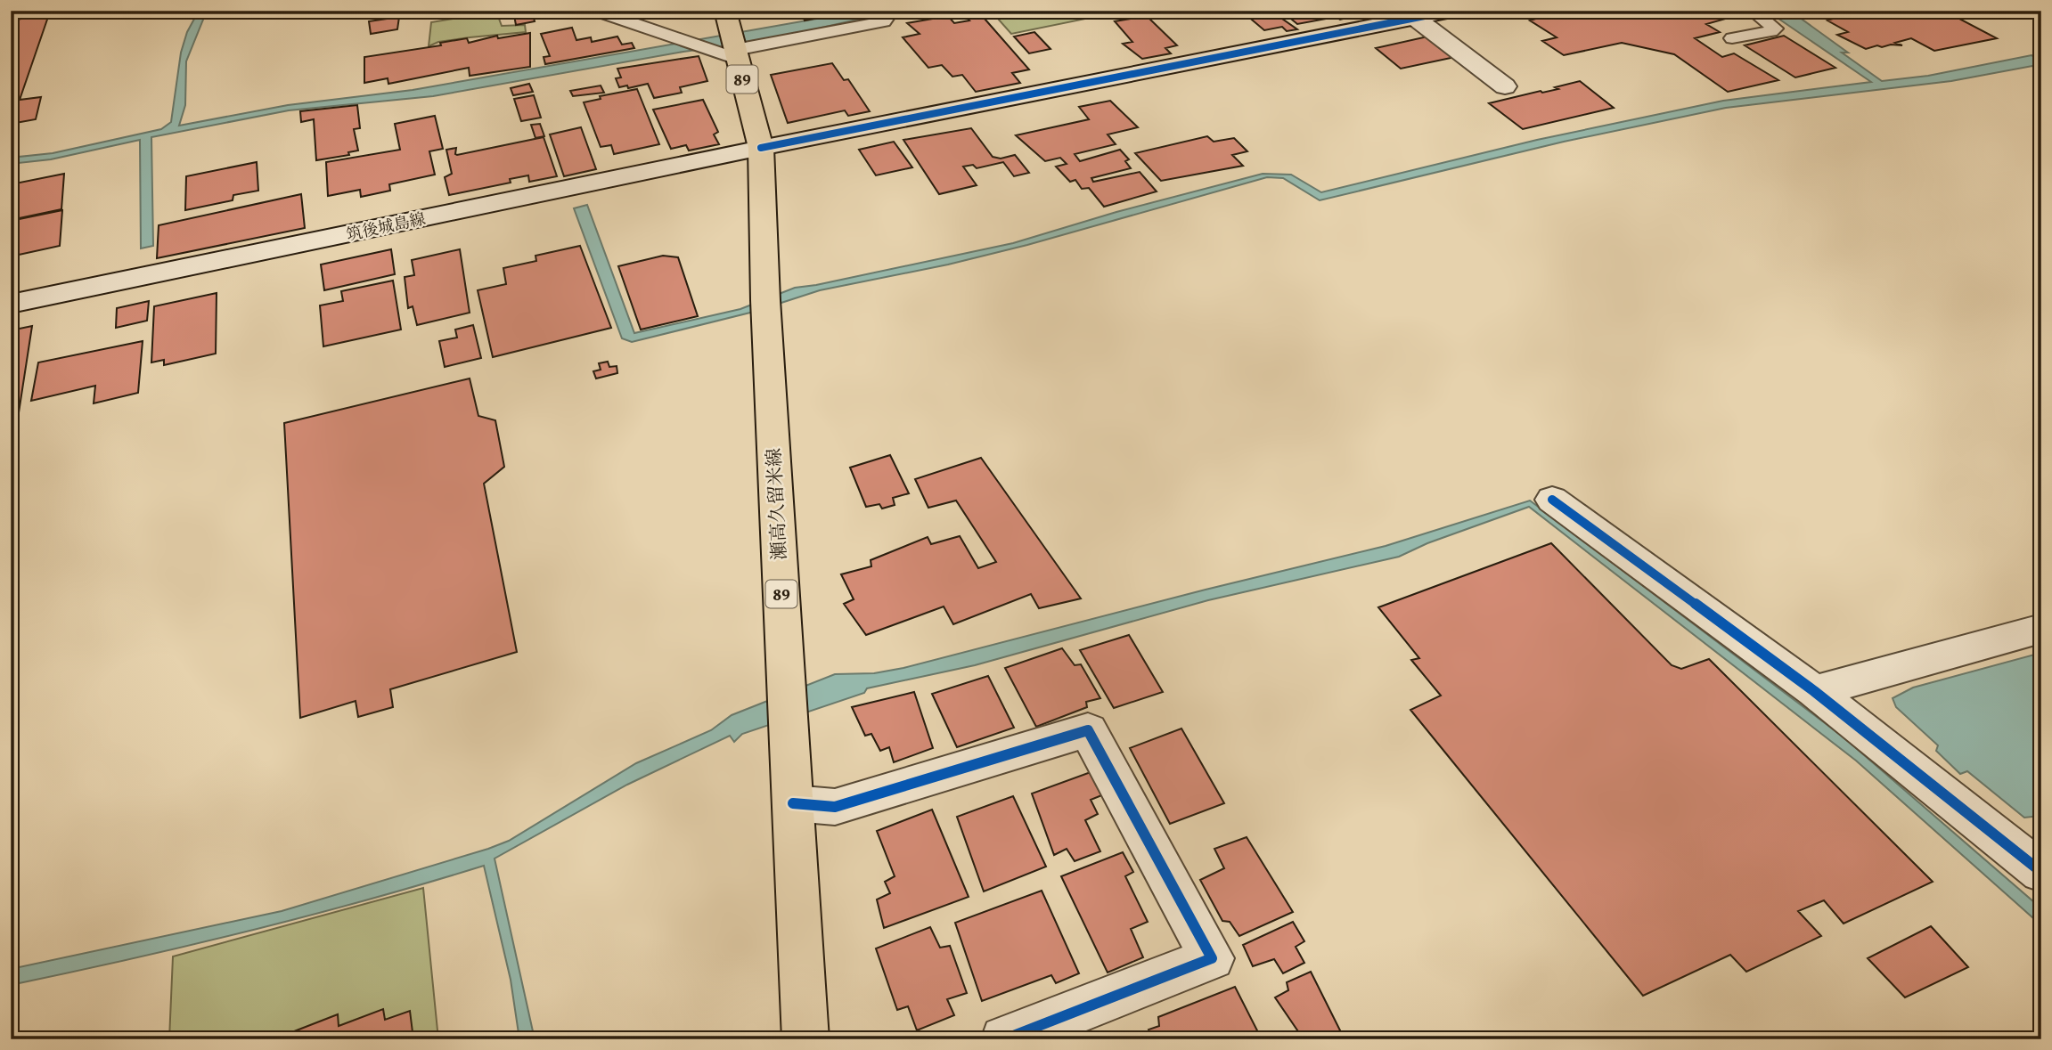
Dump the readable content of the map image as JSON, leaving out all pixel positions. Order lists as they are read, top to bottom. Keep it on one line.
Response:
{"streets":{"main road":["89","瀬高久留米線"],"street":["筑後城島線"]},"crossings":[["筑後城島線","瀬高久留米線"]]}
